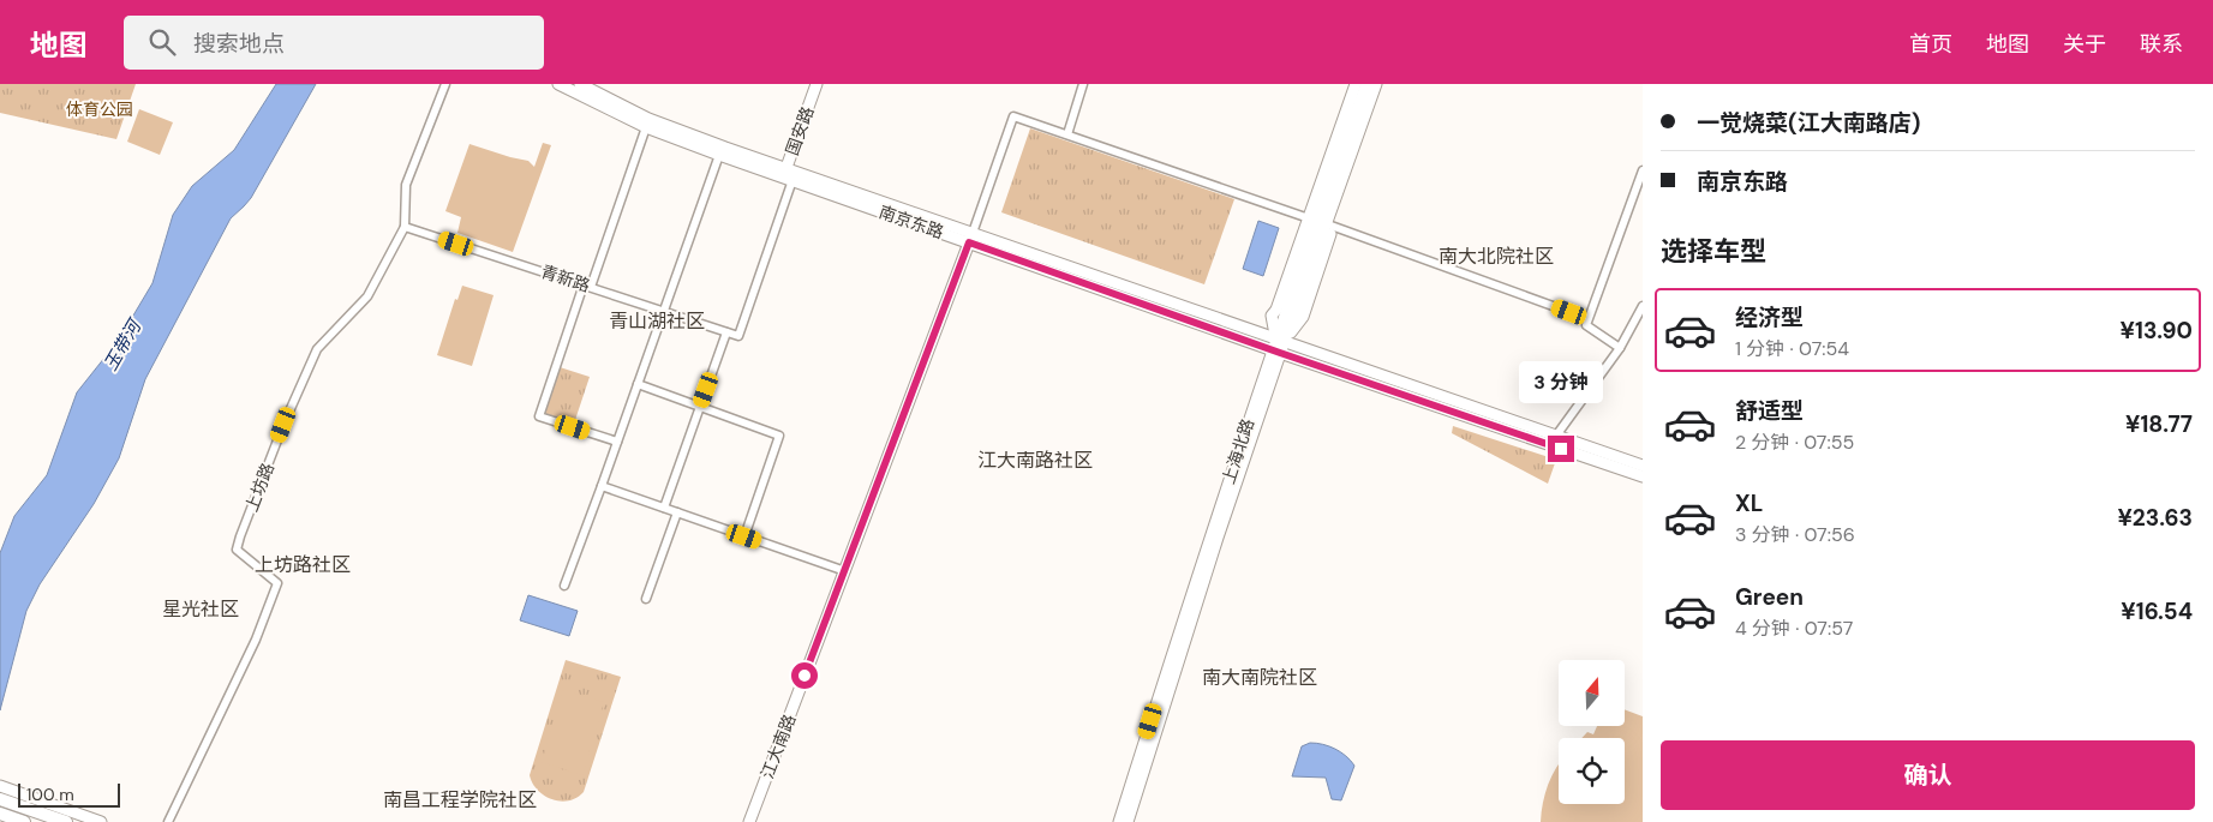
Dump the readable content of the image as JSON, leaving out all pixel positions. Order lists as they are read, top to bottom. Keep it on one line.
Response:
{"streets":{"main road":["国安路","南京东路","上海北路","江大南路"],"street":["青新路","上坊路"]},"crossings":[["国安路","南京东路"],["南京东路","上海北路"],["南京东路","江大南路"],["青新路","上坊路"]],"districts":["南大北院社区","青山湖社区","江大南路社区","上坊路社区","星光社区","南大南院社区","南昌工程学院社区"],"water":["玉带河"],"parks":["体育公园"],"scale_bar":"100 m","north":"top","page":{"header":"地图","search":"搜索地点","nav":["首页","地图","关于","联系"],"banner":["一觉烧菜(江大南路店)","南京东路"],"heading":"选择车型","list":[{"name":"经济型","note":"1 分钟 · 07:54","value":"¥13.90"},{"name":"舒适型","note":"2 分钟 · 07:55","value":"¥18.77"},{"name":"XL","note":"3 分钟 · 07:56","value":"¥23.63"},{"name":"Green","note":"4 分钟 · 07:57","value":"¥16.54"}],"bubble":"3 分钟","buttons":"确认","scale":"100 m"}}
